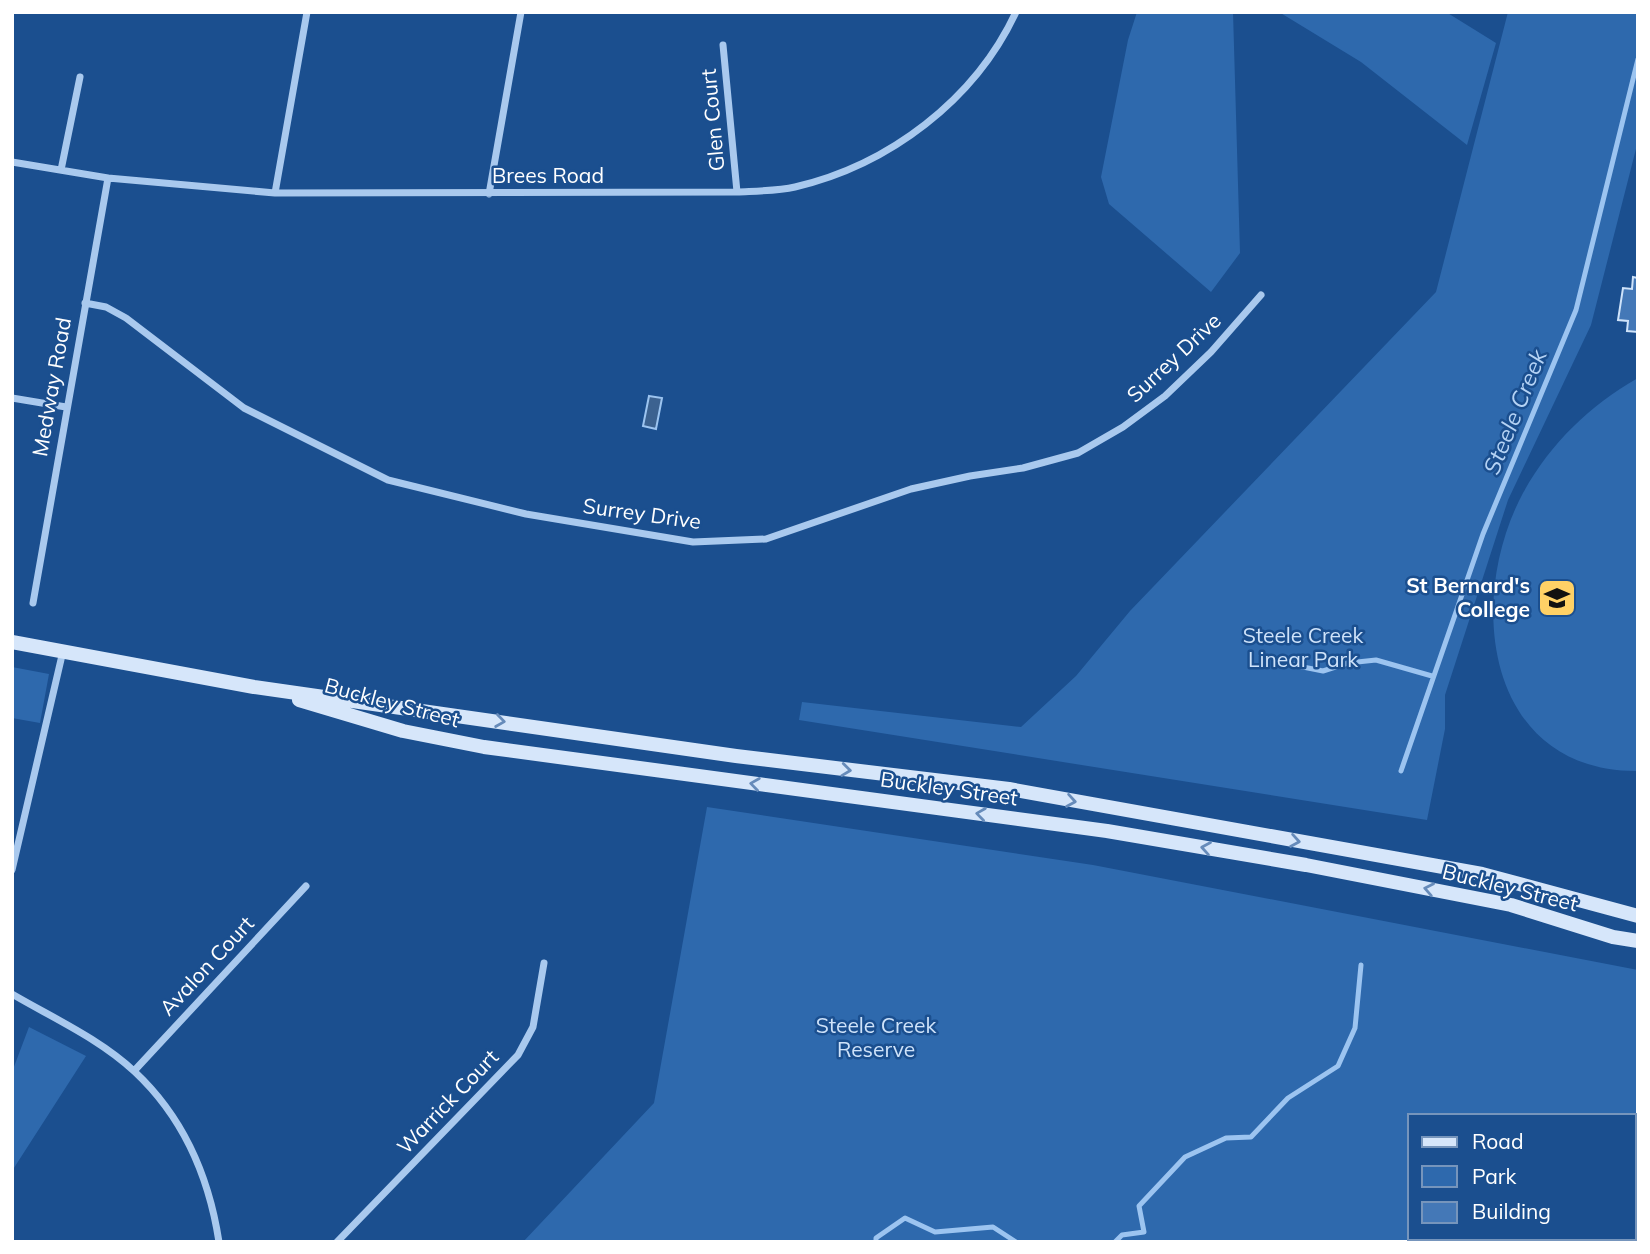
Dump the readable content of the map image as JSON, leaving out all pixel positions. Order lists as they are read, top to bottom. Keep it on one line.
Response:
{"streets":{"main road":["Buckley Street"],"street":["Glen Court","Brees Road","Surrey Drive","Medway Road","Avalon Court","Warrick Court"]},"crossings":[["Glen Court","Brees Road"],["Brees Road","Medway Road"],["Surrey Drive","Medway Road"]],"water":["Steele Creek"],"parks":["Steele Creek Linear Park","Steele Creek Reserve"],"places":{"school or university":["St Bernard's College"]},"legend":["Road","Park","Building"]}
